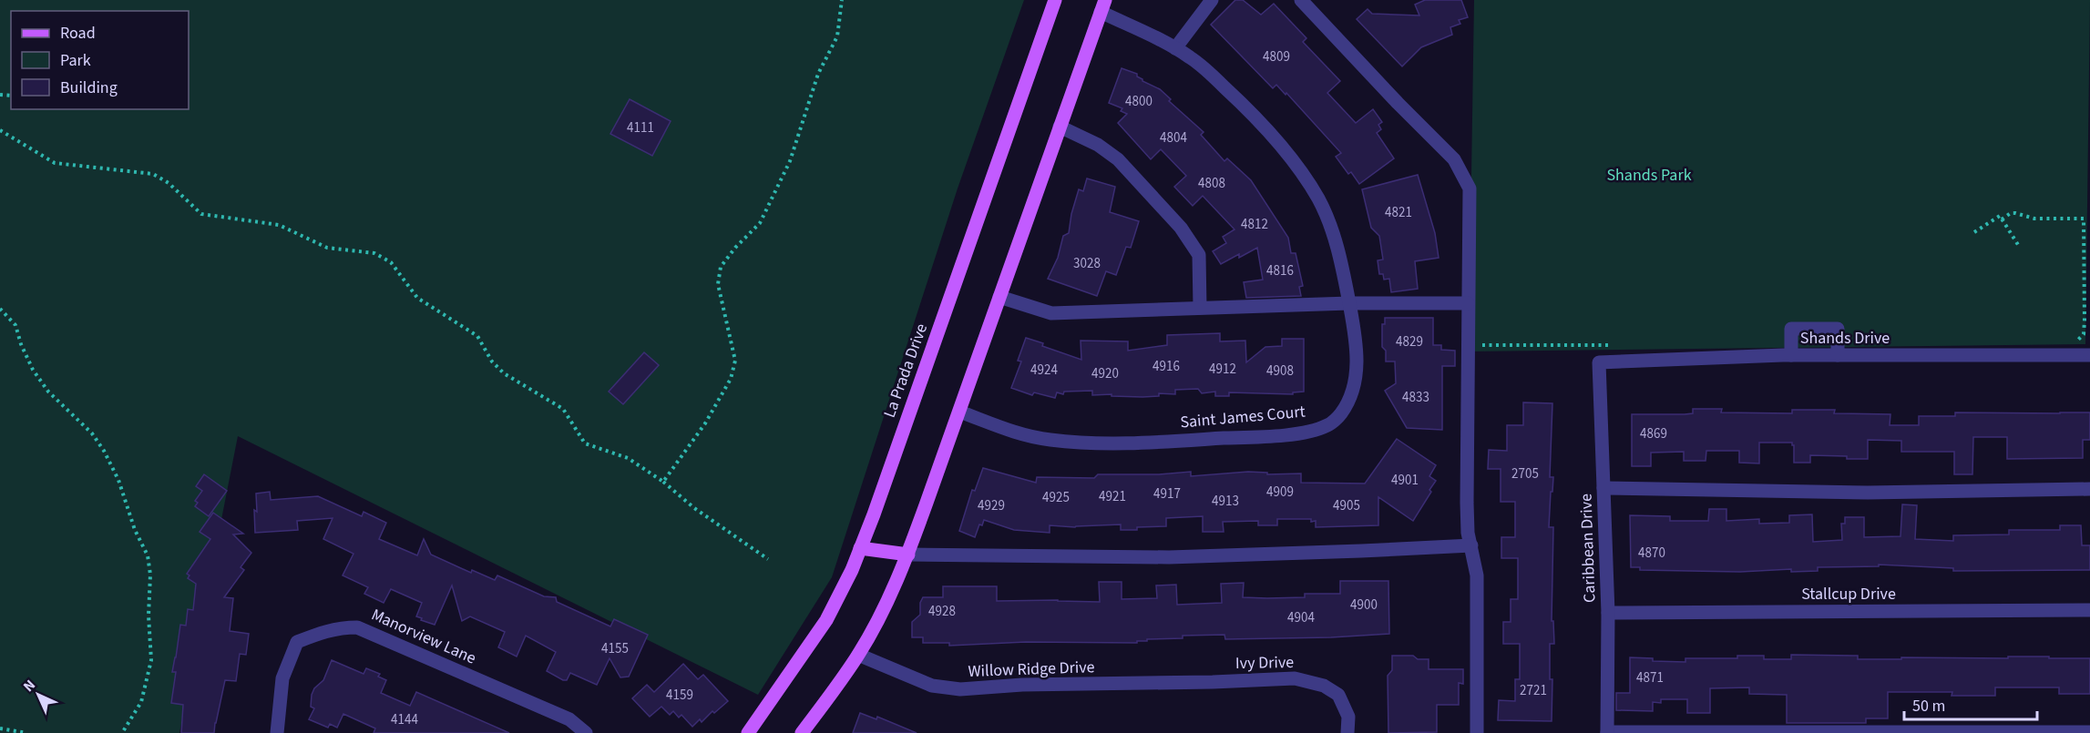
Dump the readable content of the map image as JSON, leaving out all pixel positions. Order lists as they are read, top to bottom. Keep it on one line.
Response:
{"streets":{"main road":["La Prada Drive"],"street":["Shands Drive","Saint James Court","Caribbean Drive","Stallcup Drive","Manorview Lane","Ivy Drive","Willow Ridge Drive"]},"crossings":[["Shands Drive","Caribbean Drive"],["Caribbean Drive","Stallcup Drive"],["Ivy Drive","Willow Ridge Drive"]],"parks":["Shands Park"],"house_numbers":["4809","4800","4111","4804","4808","4821","4812","3028","4816","4829","4916","4912","4924","4908","4920","4833","4869","2705","4901","4909","4917","4921","4925","4913","4929","4905","4870","4900","4928","4904","4155","4871","2721","4159","4144"],"legend":["Road","Park","Building"],"scale_bar":"50 m","north":"top left"}
